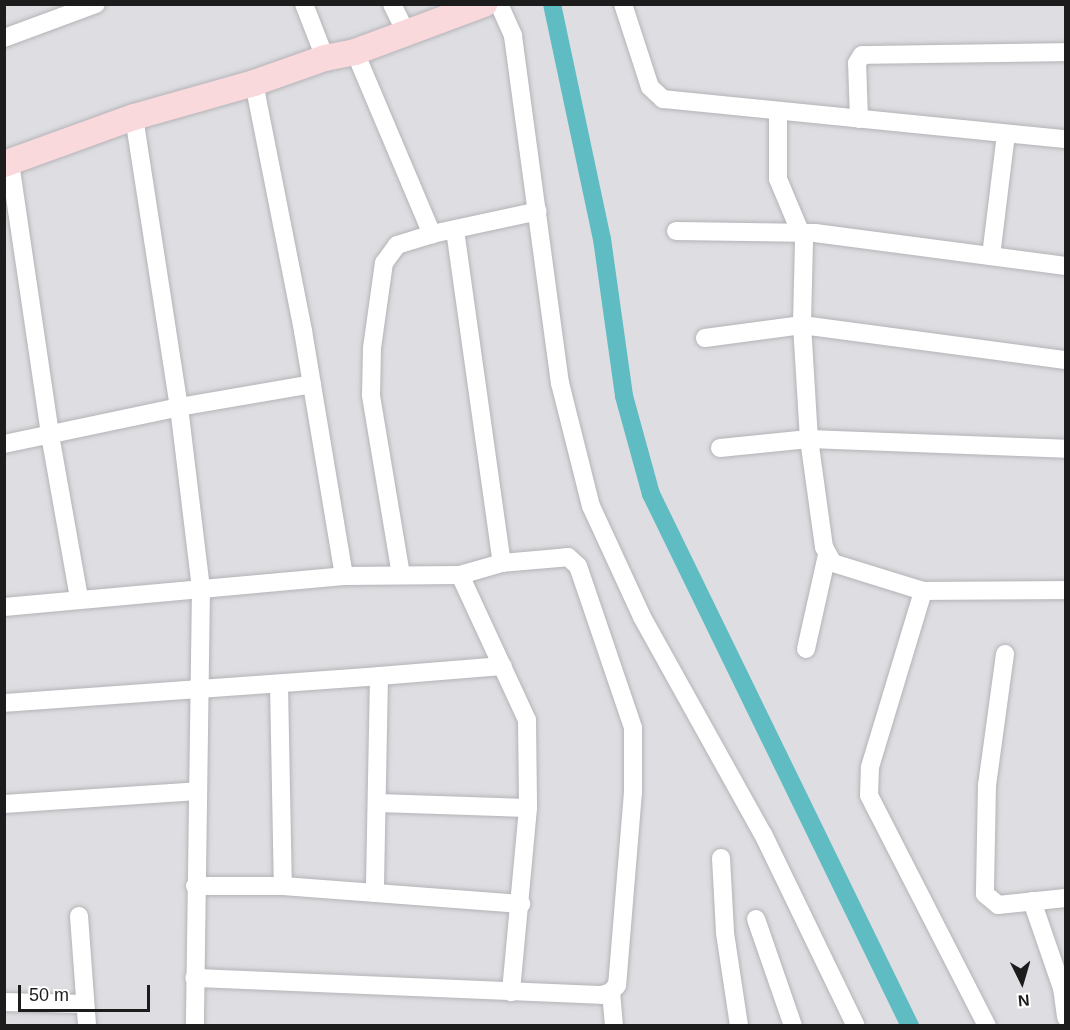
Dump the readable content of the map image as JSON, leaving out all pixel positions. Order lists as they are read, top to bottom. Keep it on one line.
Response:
{"scale_bar":"50 m","north":"bottom"}
